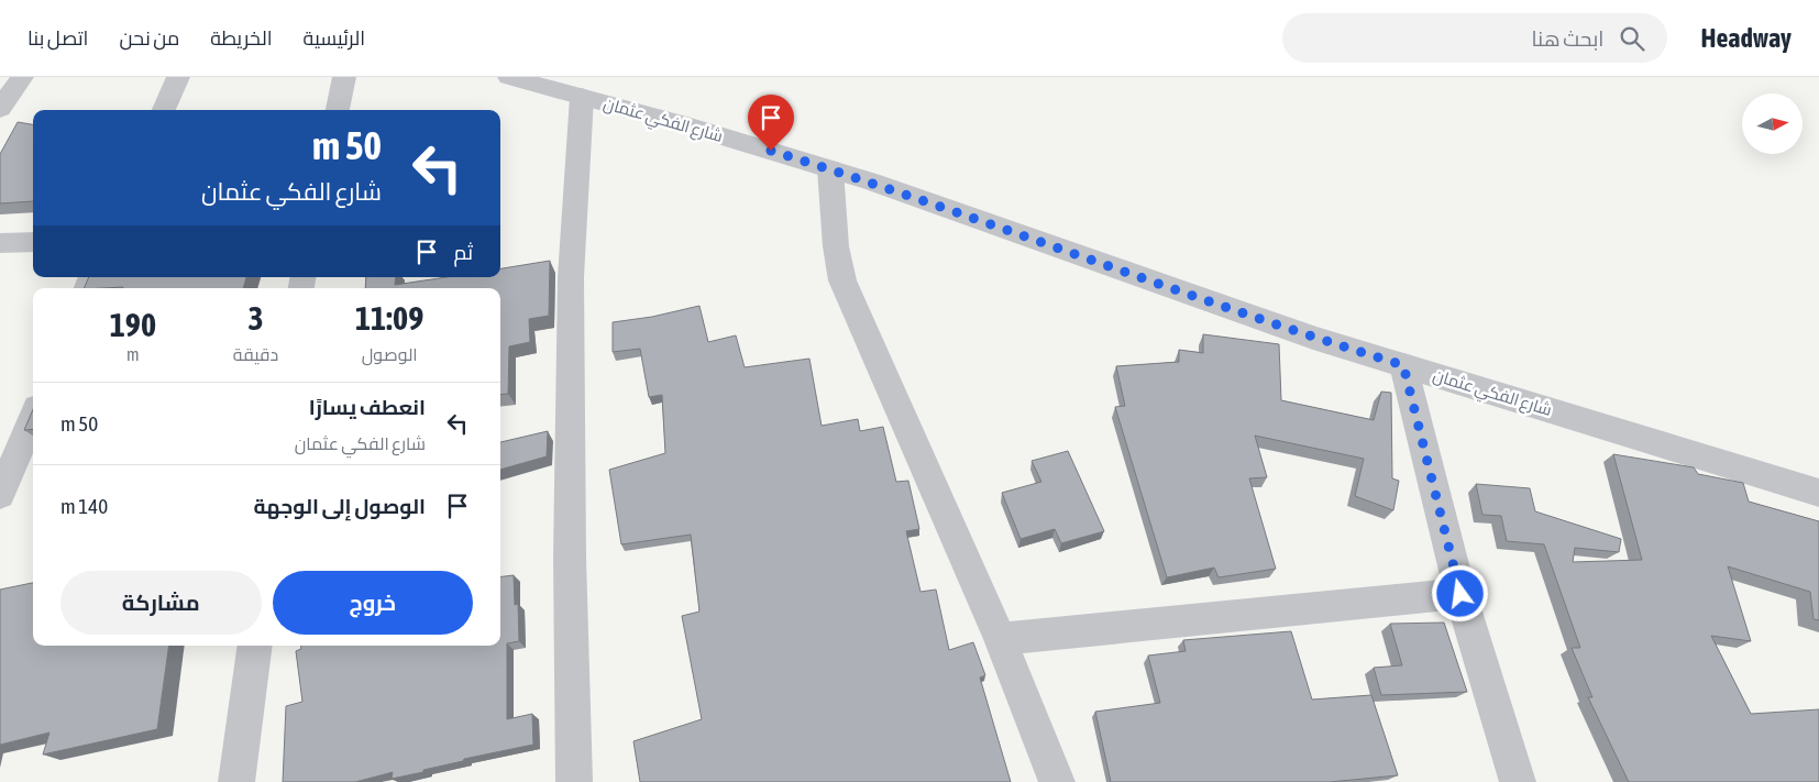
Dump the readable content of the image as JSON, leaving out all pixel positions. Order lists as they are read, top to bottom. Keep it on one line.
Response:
{"streets":{"street":["شارع الفكي عثمان"]},"north":"right","page":{"header":"Headway","search":"ابحث هنا","nav":["الرئيسية","الخريطة","من نحن","اتصل بنا"],"turn":["50 m","شارع الفكي عثمان"],"then":"ثم","eta":["11:09","الوصول","3","دقيقة","190","m"],"list":[{"name":"انعطف يسارًا","note":"شارع الفكي عثمان","value":"50 m"},{"name":"الوصول إلى الوجهة","value":"140 m"}],"buttons":["خروج","مشاركة"]}}
